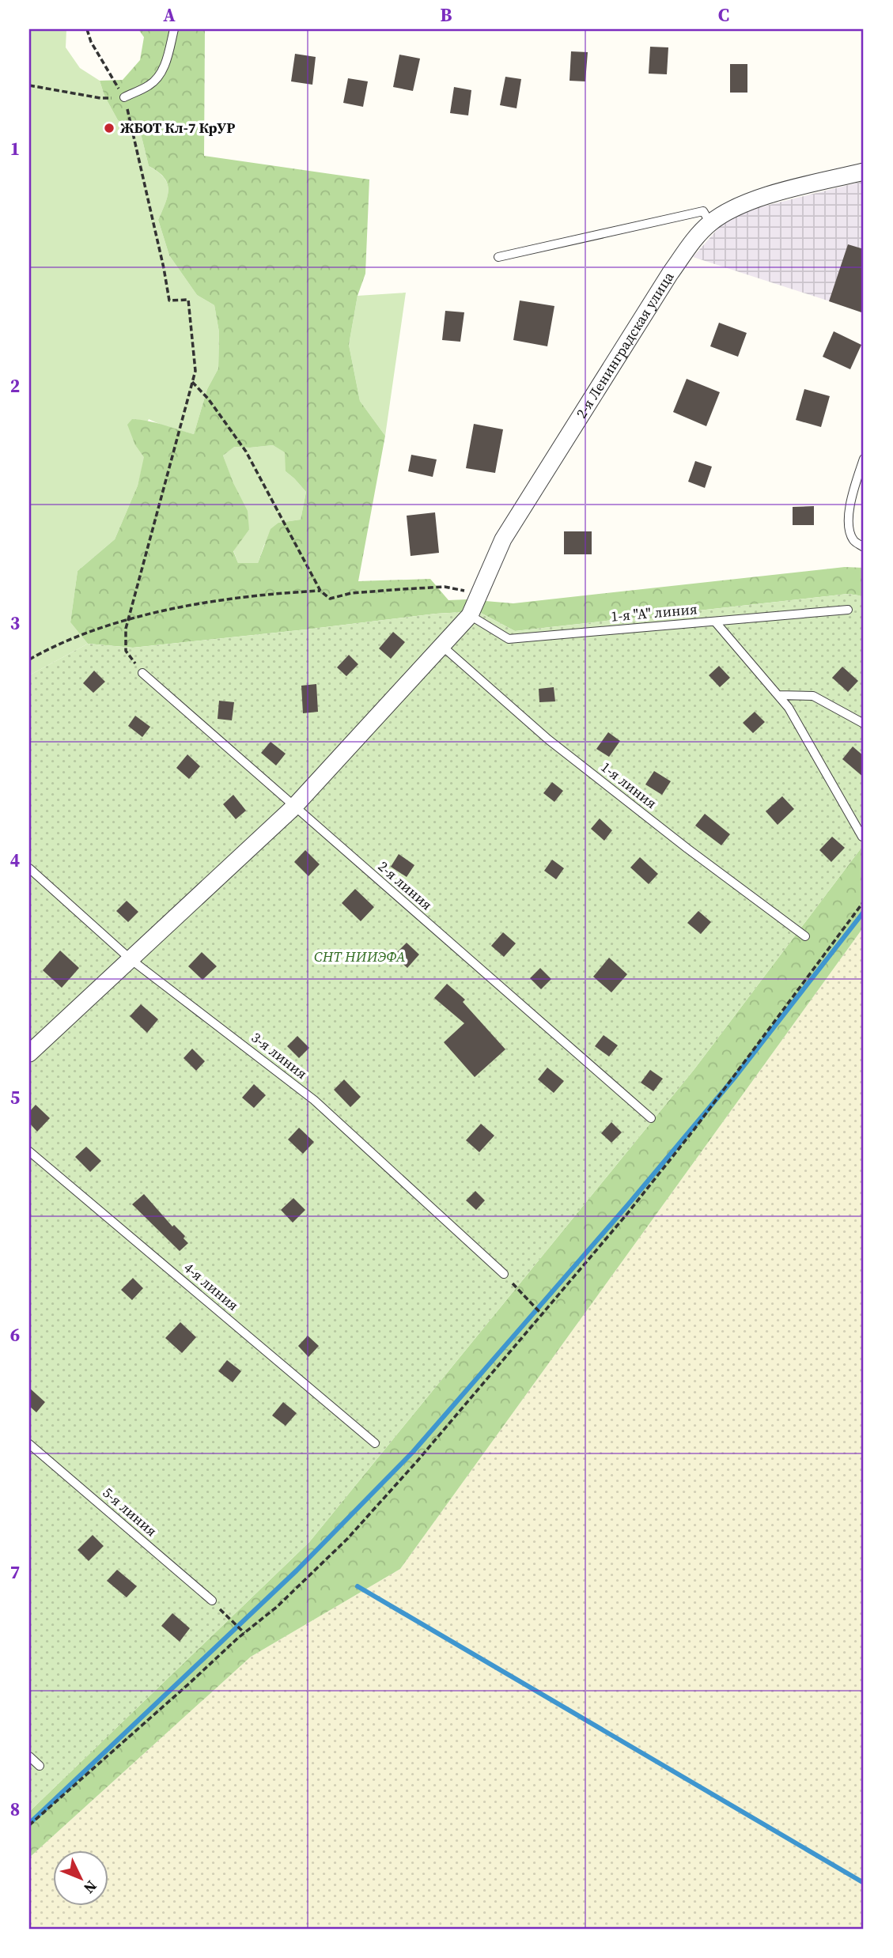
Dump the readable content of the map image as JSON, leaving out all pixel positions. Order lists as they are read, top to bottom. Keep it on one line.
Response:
{"streets":{"street":["2-я Ленинградская улица"],"lane":["1-я \"А\" линия","1-я линия","2-я линия","3-я линия","4-я линия","5-я линия"]},"crossings":[["2-я Ленинградская улица","1-я \"А\" линия"],["2-я Ленинградская улица","1-я линия"],["2-я Ленинградская улица","2-я линия"],["2-я Ленинградская улица","3-я линия"]],"parks":["СНТ НИИЭФА"],"places":["ЖБОТ Кл-7 КрУР"],"north":"bottom right","grid":{"columns":["A","B","C"],"rows":["1","2","3","4","5","6","7","8"]}}
